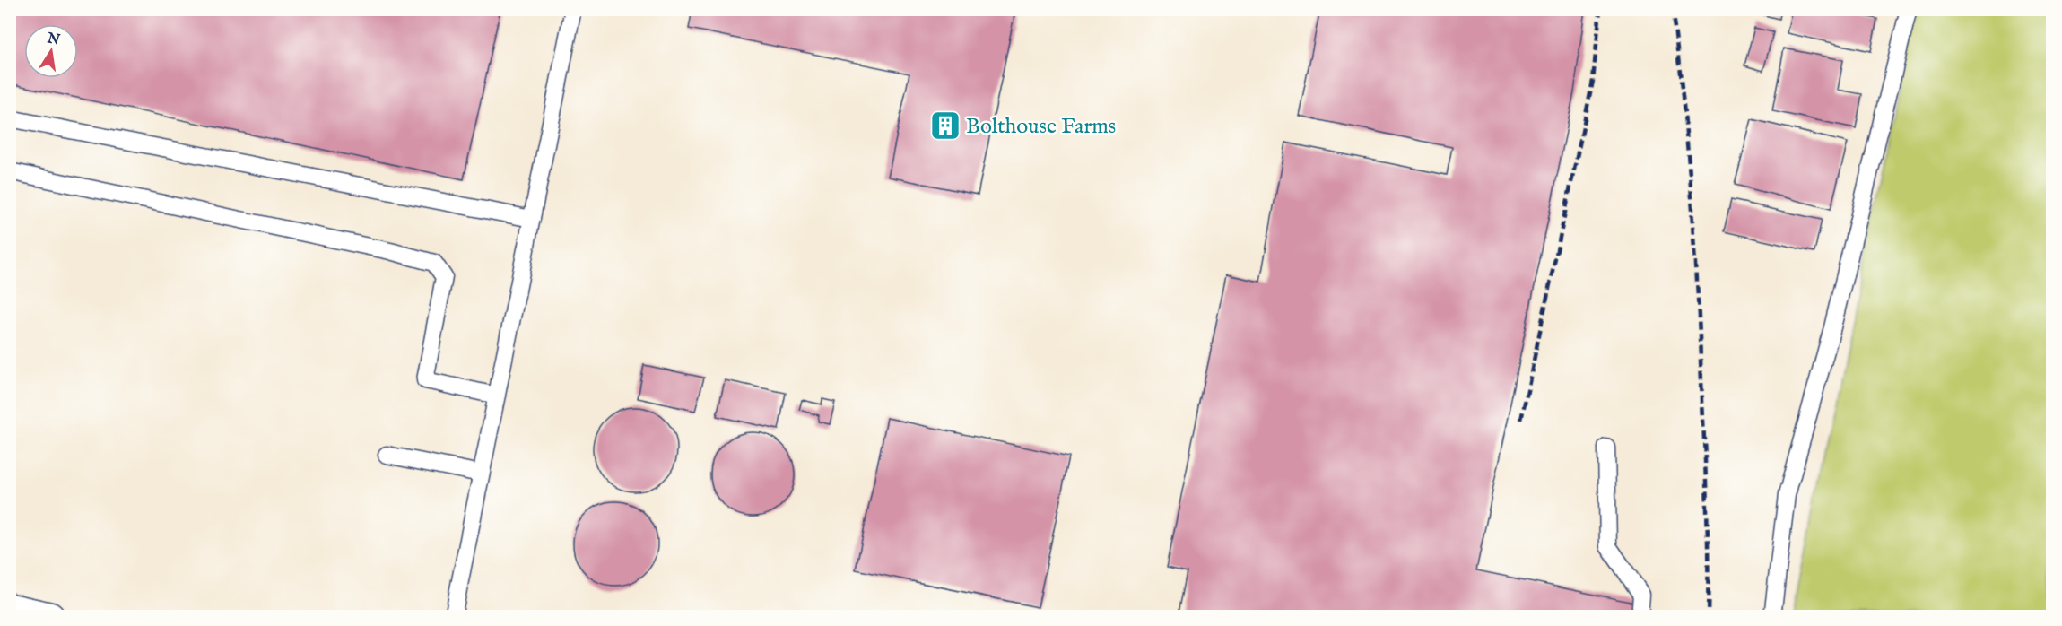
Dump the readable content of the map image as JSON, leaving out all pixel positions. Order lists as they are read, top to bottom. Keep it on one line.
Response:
{"places":{"building":["Bolthouse Farms"]},"north":"top"}
